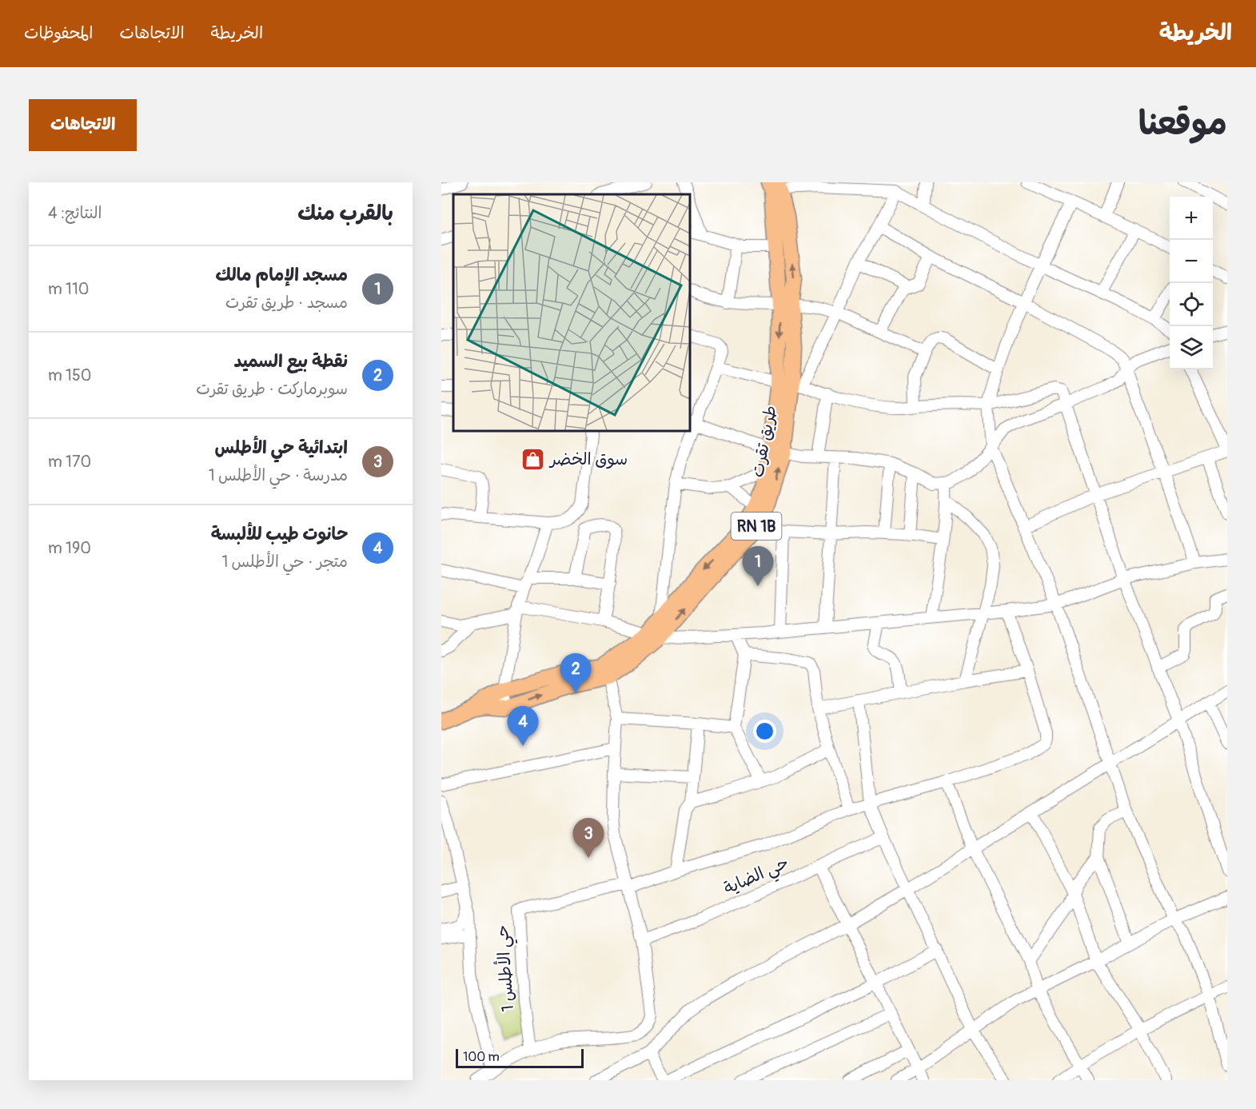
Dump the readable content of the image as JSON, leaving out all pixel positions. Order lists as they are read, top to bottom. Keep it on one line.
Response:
{"streets":{"main road":["طريق تقرت","RN 1B"],"street":["حي الضاية","حي الأطلس 1"]},"crossings":[["حي الضاية","حي الأطلس 1"]],"places":{"shop":["سوق الخضر"]},"scale_bar":"100 m","page":{"header":"الخريطة","nav":["الخريطة","الاتجاهات","المحفوظات"],"title":"موقعنا","buttons":"الاتجاهات","heading":["بالقرب منك","النتائج: 4"],"map_buttons":["+","−"],"list":[{"mark":"1","name":"مسجد الإمام مالك","note":"مسجد · طريق تقرت","value":"110 m"},{"mark":"2","name":"نقطة بيع السميد","note":"سوبرماركت · طريق تقرت","value":"150 m"},{"mark":"3","name":"ابتدائية حي الأطلس","note":"مدرسة · حي الأطلس 1","value":"170 m"},{"mark":"4","name":"حانوت طيب للألبسة","note":"متجر · حي الأطلس 1","value":"190 m"}],"pins":["1","2","4","3"],"scale":"100 m"}}
